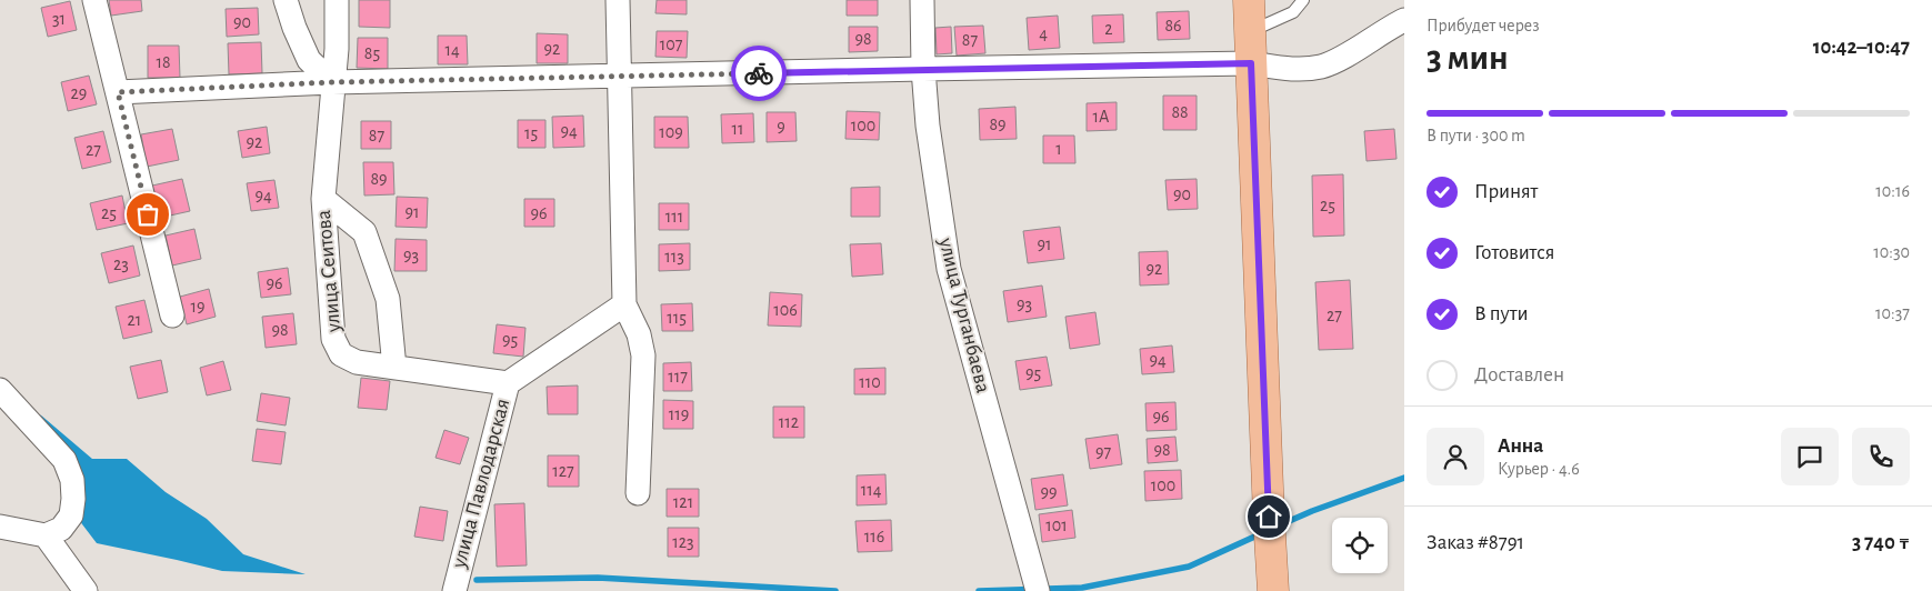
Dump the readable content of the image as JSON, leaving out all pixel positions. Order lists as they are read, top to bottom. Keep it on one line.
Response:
{"streets":{"street":["улица Сеитова","улица Турганбаева","улица Павлодарская"]},"crossings":[["улица Сеитова","улица Павлодарская"]],"house_numbers":["31","90","86","2","4","98","87","107","92","14","85","18","29","88","1А","89","100","9","11","94","109","15","87","92","1","27","89","90","94","25","91","25","96","111","91","93","113","23","92","96","93","19","106","27","115","21","98","95","94","95","117","110","119","96","112","98","97","127","100","114","99","121","101","116","123"],"page":{"heading":["3 мин","Прибудет через","10:42–10:47"],"panel":["Анна","Курьер · 4.6","Заказ #8791","3 740 ₸"],"bar":"В пути · 300 m","list":[["Принят","10:16"],["Готовится","10:30"],["В пути","10:37"],"Доставлен"]}}
